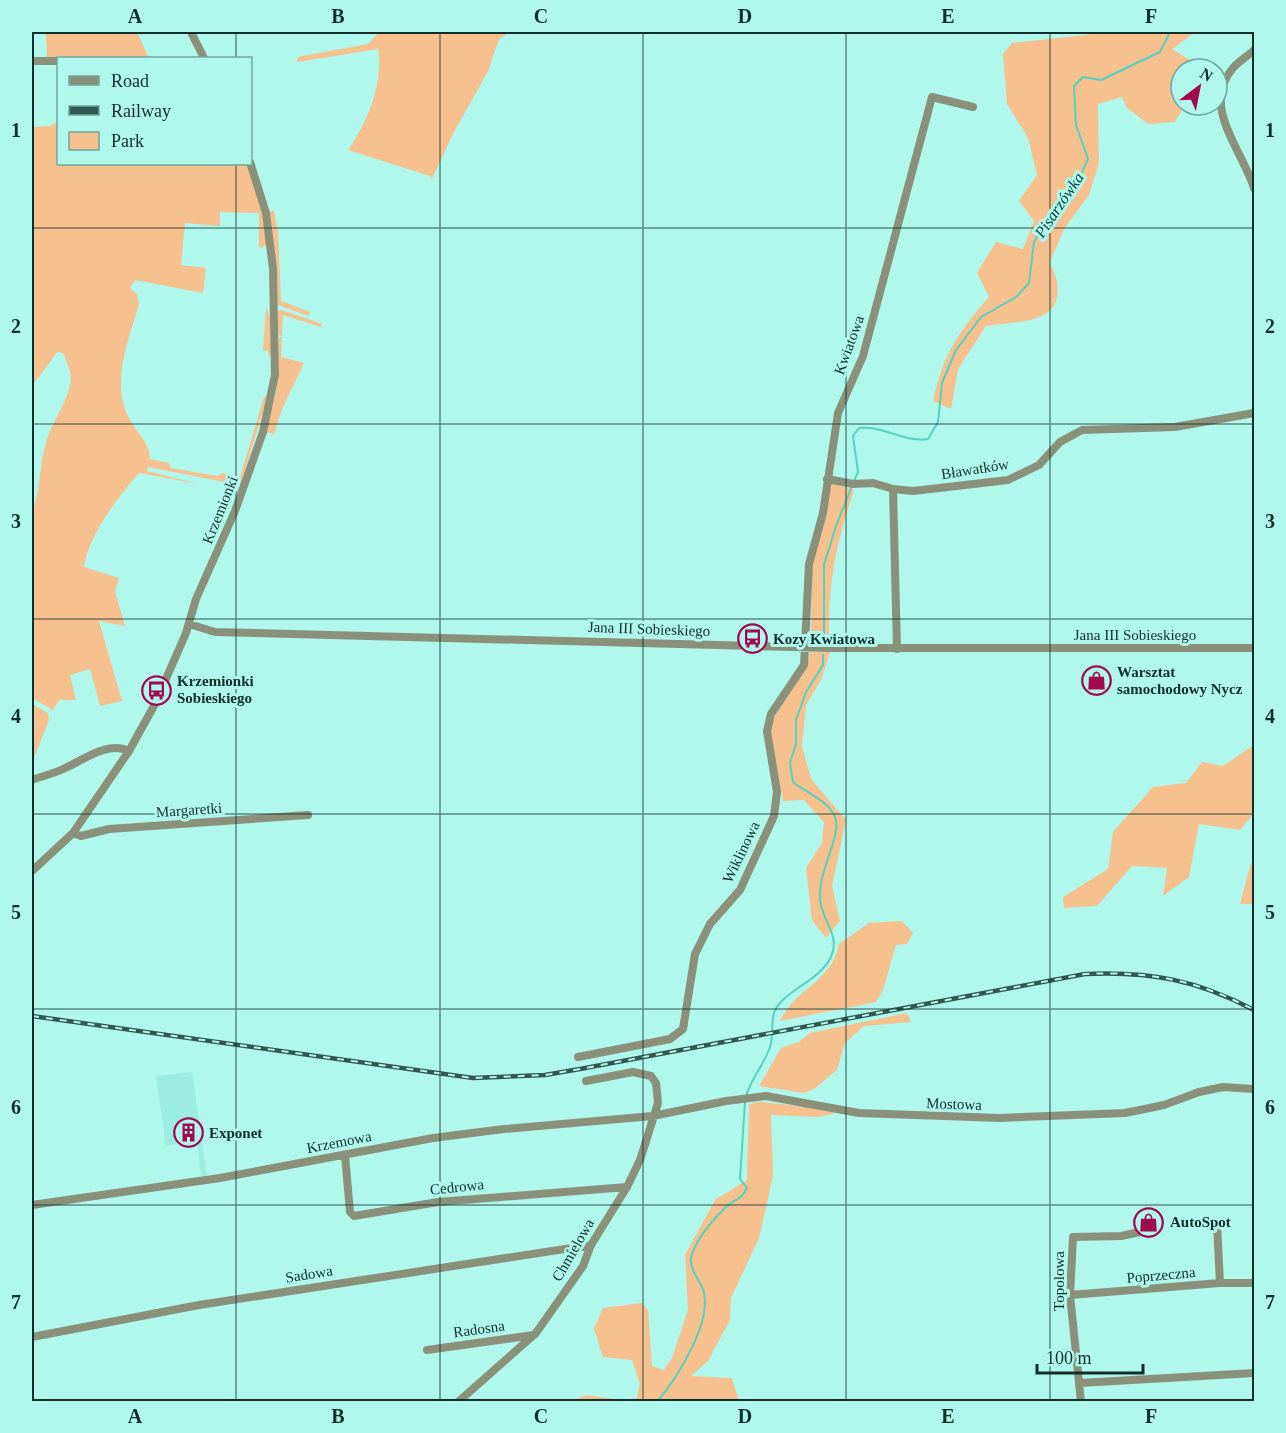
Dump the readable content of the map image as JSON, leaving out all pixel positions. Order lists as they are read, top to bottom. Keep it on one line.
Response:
{"streets":{"street":["Kwiatowa","Bławatków","Krzemionki","Jana III Sobieskiego","Margaretki","Wiklinowa","Mostowa","Krzemowa","Cedrowa","Chmielowa","Sadowa","Poprzeczna","Topolowa","Radosna"]},"crossings":[["Kwiatowa","Bławatków"],["Kwiatowa","Jana III Sobieskiego"],["Kwiatowa","Wiklinowa"],["Krzemionki","Jana III Sobieskiego"],["Krzemionki","Margaretki"],["Jana III Sobieskiego","Wiklinowa"],["Mostowa","Krzemowa"],["Mostowa","Chmielowa"],["Krzemowa","Cedrowa"],["Krzemowa","Chmielowa"],["Cedrowa","Chmielowa"],["Chmielowa","Sadowa"],["Chmielowa","Radosna"],["Poprzeczna","Topolowa"]],"water":["Pisarzówka"],"places":{"bus stop":["Kozy Kwiatowa","Krzemionki Sobieskiego"],"shop":["Warsztat samochodowy Nycz","AutoSpot"],"building":["Exponet"]},"legend":["Road","Railway","Park"],"scale_bar":"100 m","north":"top right","grid":{"columns":["A","B","C","D","E","F"],"rows":["1","2","3","4","5","6","7"]}}
